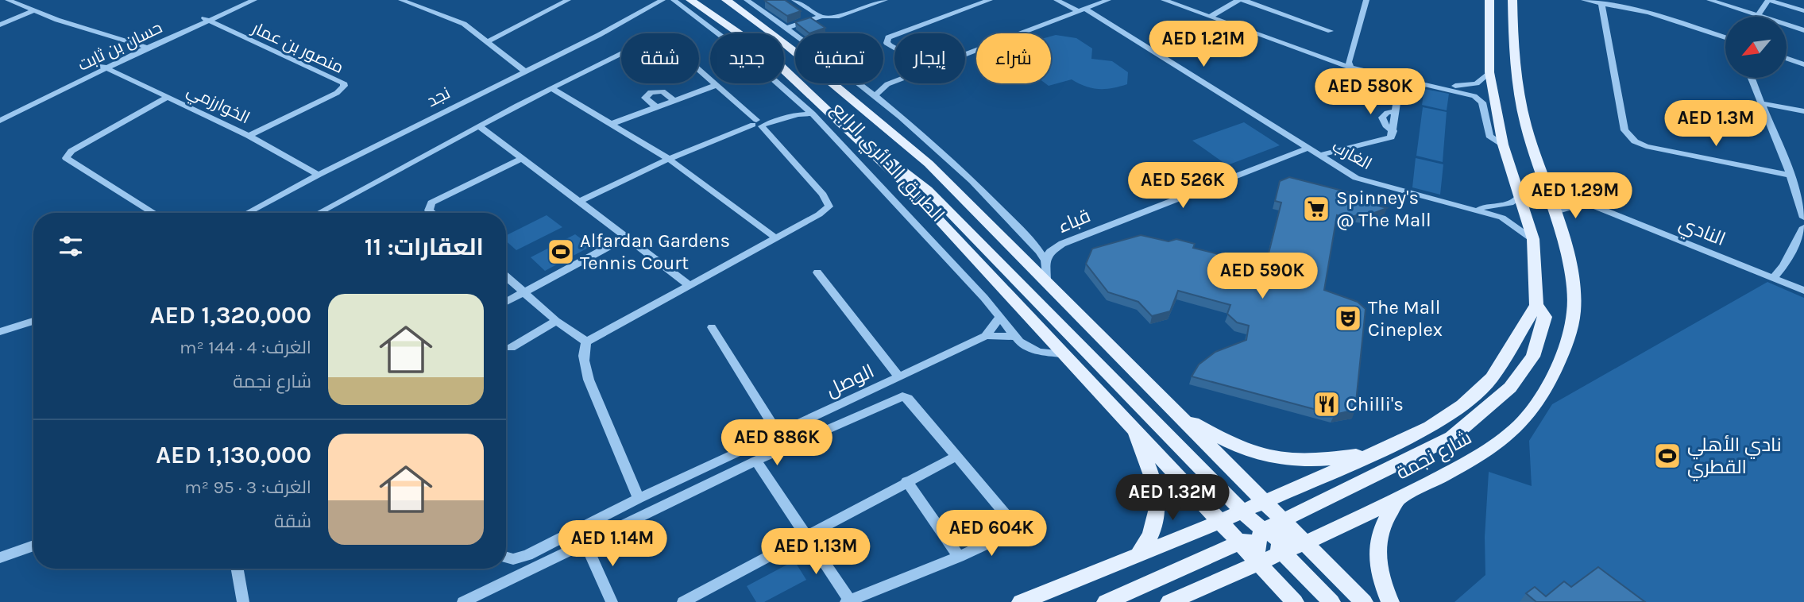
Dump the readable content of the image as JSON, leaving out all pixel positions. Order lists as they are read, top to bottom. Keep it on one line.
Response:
{"streets":{"main road":["الطريق الدائري الرابع","شارع نجمة"],"street":["حسان بن ثابت","منصور بن عمار","نجد","الخوارزمي","الغارب","قباء","النادي","الوصل"]},"crossings":[["حسان بن ثابت","منصور بن عمار"],["حسان بن ثابت","الخوارزمي"],["منصور بن عمار","الخوارزمي"],["نجد","الخوارزمي"],["نجد","الطريق الدائري الرابع"],["الغارب","قباء"],["الطريق الدائري الرابع","قباء"],["الطريق الدائري الرابع","الوصل"],["الطريق الدائري الرابع","شارع نجمة"],["النادي","شارع نجمة"]],"places":{"supermarket":["Spinney's @ The Mall"],"sports":["Alfardan Gardens Tennis Court","نادي الأهلي القطري"],"theatre":["The Mall Cineplex"],"restaurant":["Chilli's"]},"north":"bottom left","page":{"price":["AED 1.21M","AED 580K","AED 1.3M","AED 526K","AED 1.29M","AED 590K","AED 886K","AED 1.32M","AED 604K","AED 1.14M","AED 1.13M"],"chip":["شراء","إيجار","تصفية","جديد","شقة"],"heading":"العقارات: 11","list":[{"name":"AED 1,320,000","note":"الغرف: 4 · 144 m² · شارع نجمة"},{"name":"AED 1,130,000","note":"الغرف: 3 · 95 m² · شقة"}]}}
